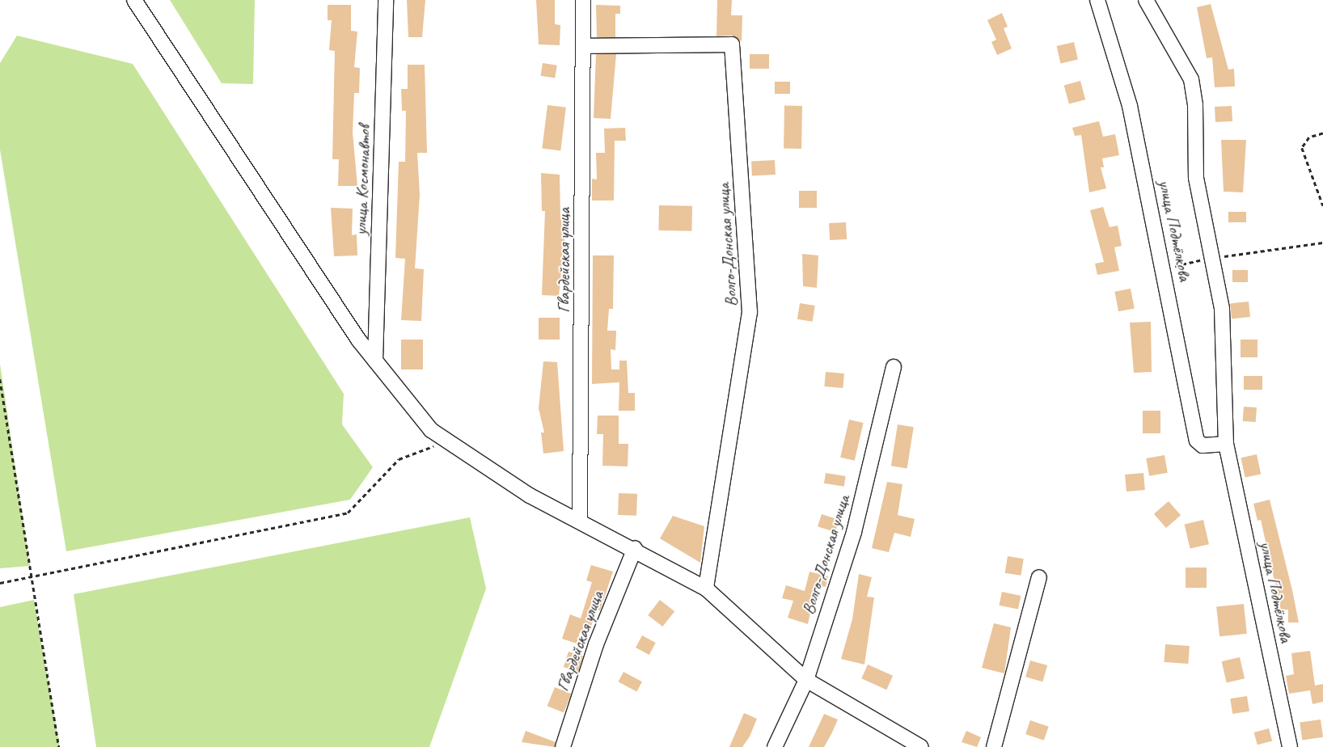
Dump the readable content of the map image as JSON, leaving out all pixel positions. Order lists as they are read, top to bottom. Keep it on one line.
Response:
{"streets":{"street":["улица Космонавтов","улица Подтёлкова","Волго-Донская улица","Гвардейская улица"]},"crossings":[["Волго-Донская улица","Гвардейская улица"]]}
